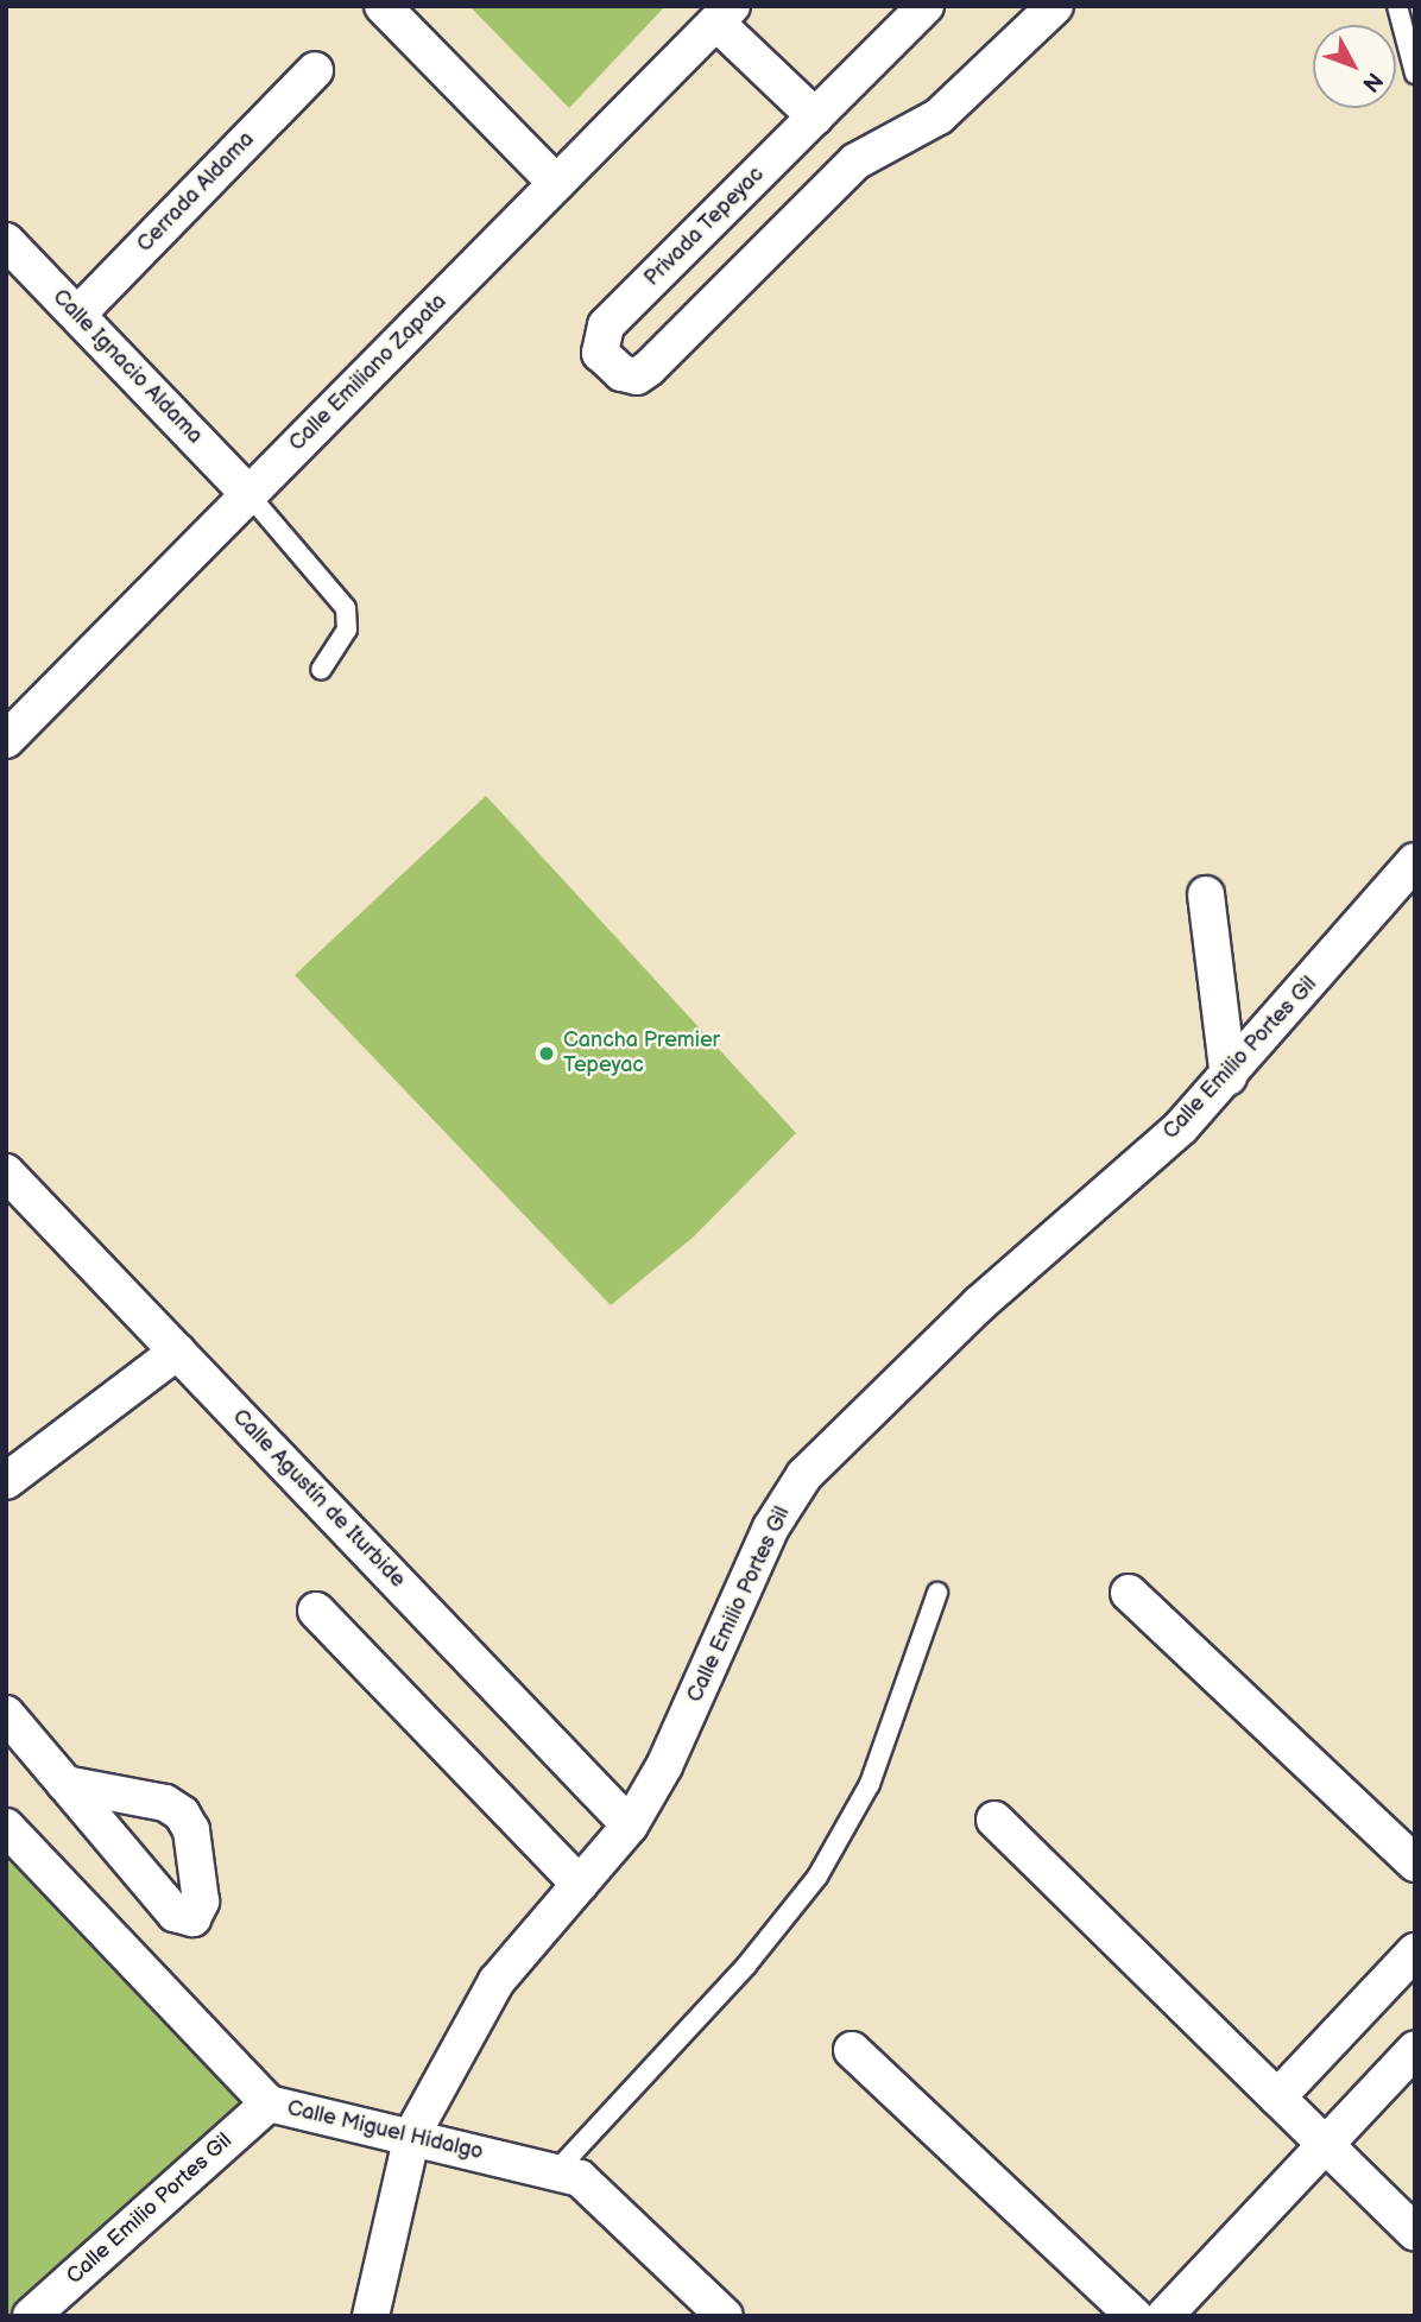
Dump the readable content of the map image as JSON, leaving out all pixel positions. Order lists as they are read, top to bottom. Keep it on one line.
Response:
{"streets":{"street":["Cerrada Aldama","Privada Tepeyac","Calle Ignacio Aldama","Calle Emiliano Zapata","Calle Emilio Portes Gil","Calle Agustín de Iturbide","Calle Miguel Hidalgo"]},"crossings":[["Cerrada Aldama","Calle Ignacio Aldama"],["Calle Ignacio Aldama","Calle Emiliano Zapata"],["Calle Emilio Portes Gil","Calle Agustín de Iturbide"],["Calle Emilio Portes Gil","Calle Miguel Hidalgo"]],"places":["Cancha Premier Tepeyac"],"north":"bottom right"}
